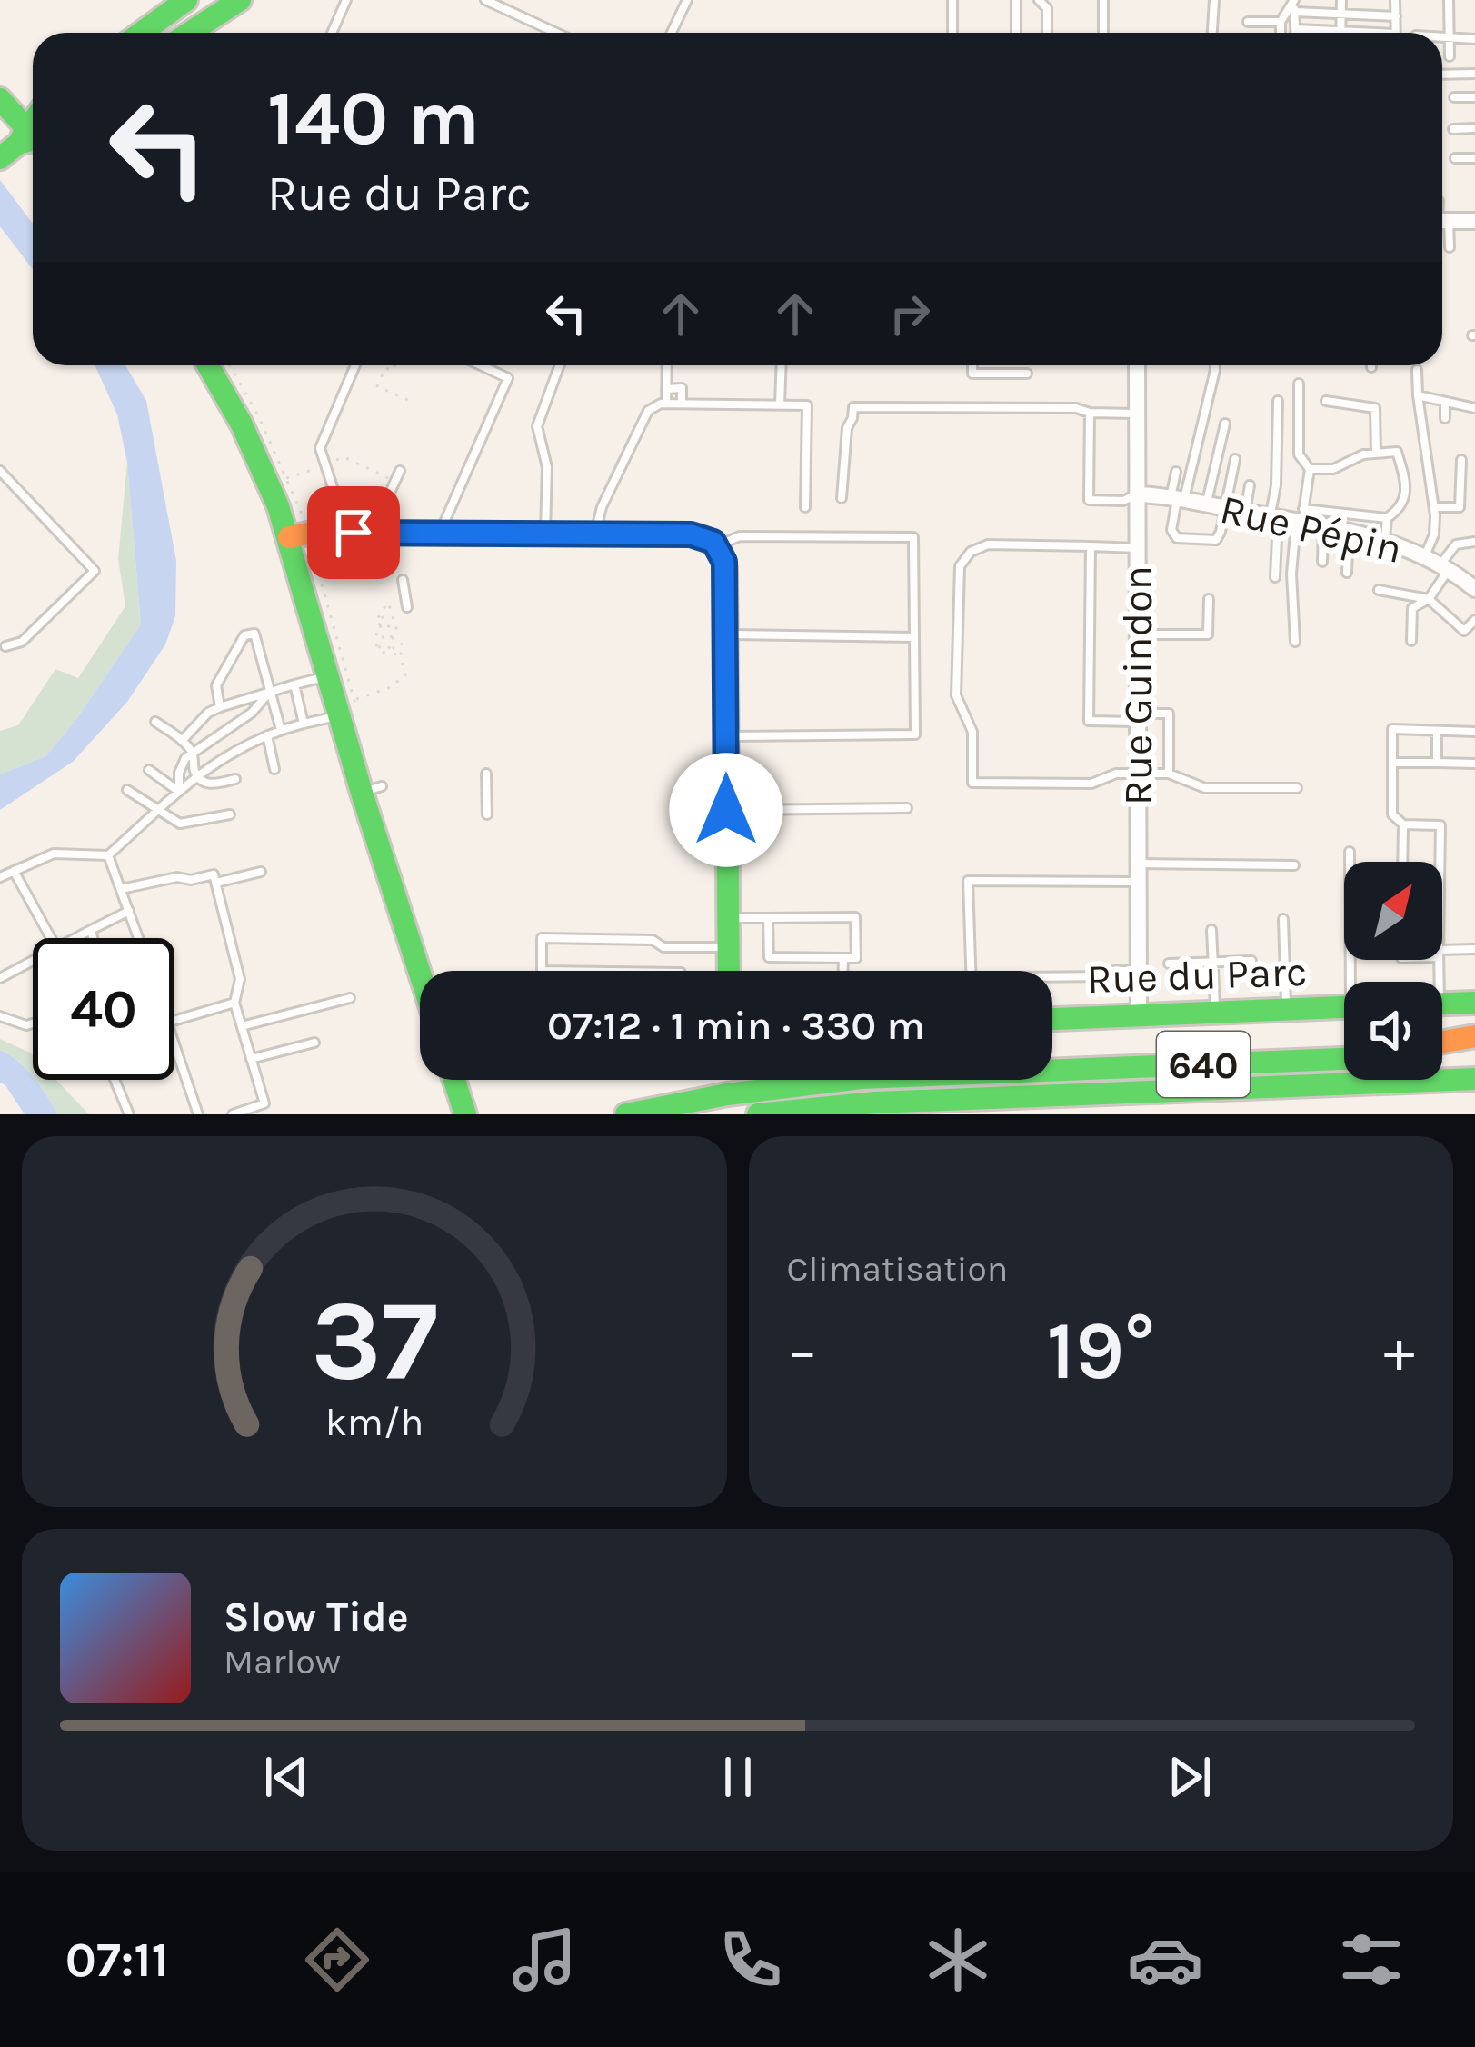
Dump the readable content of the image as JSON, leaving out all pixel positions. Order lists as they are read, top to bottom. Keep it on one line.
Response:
{"streets":{"main road":["Rue du Parc","640"],"street":["Rue Pépin","Rue Guindon"]},"crossings":[["Rue Pépin","Rue Guindon"],["Rue Guindon","Rue du Parc"]],"north":"top right","page":{"turn":["140 m","Rue du Parc"],"limit":"40","trip":"07:12 · 1 min · 330 m","tile":"Climatisation","heat":["−","19°","+"],"song":["Slow Tide","Marlow"],"tabs":"07:11","gauge":["37","km/h"]}}
